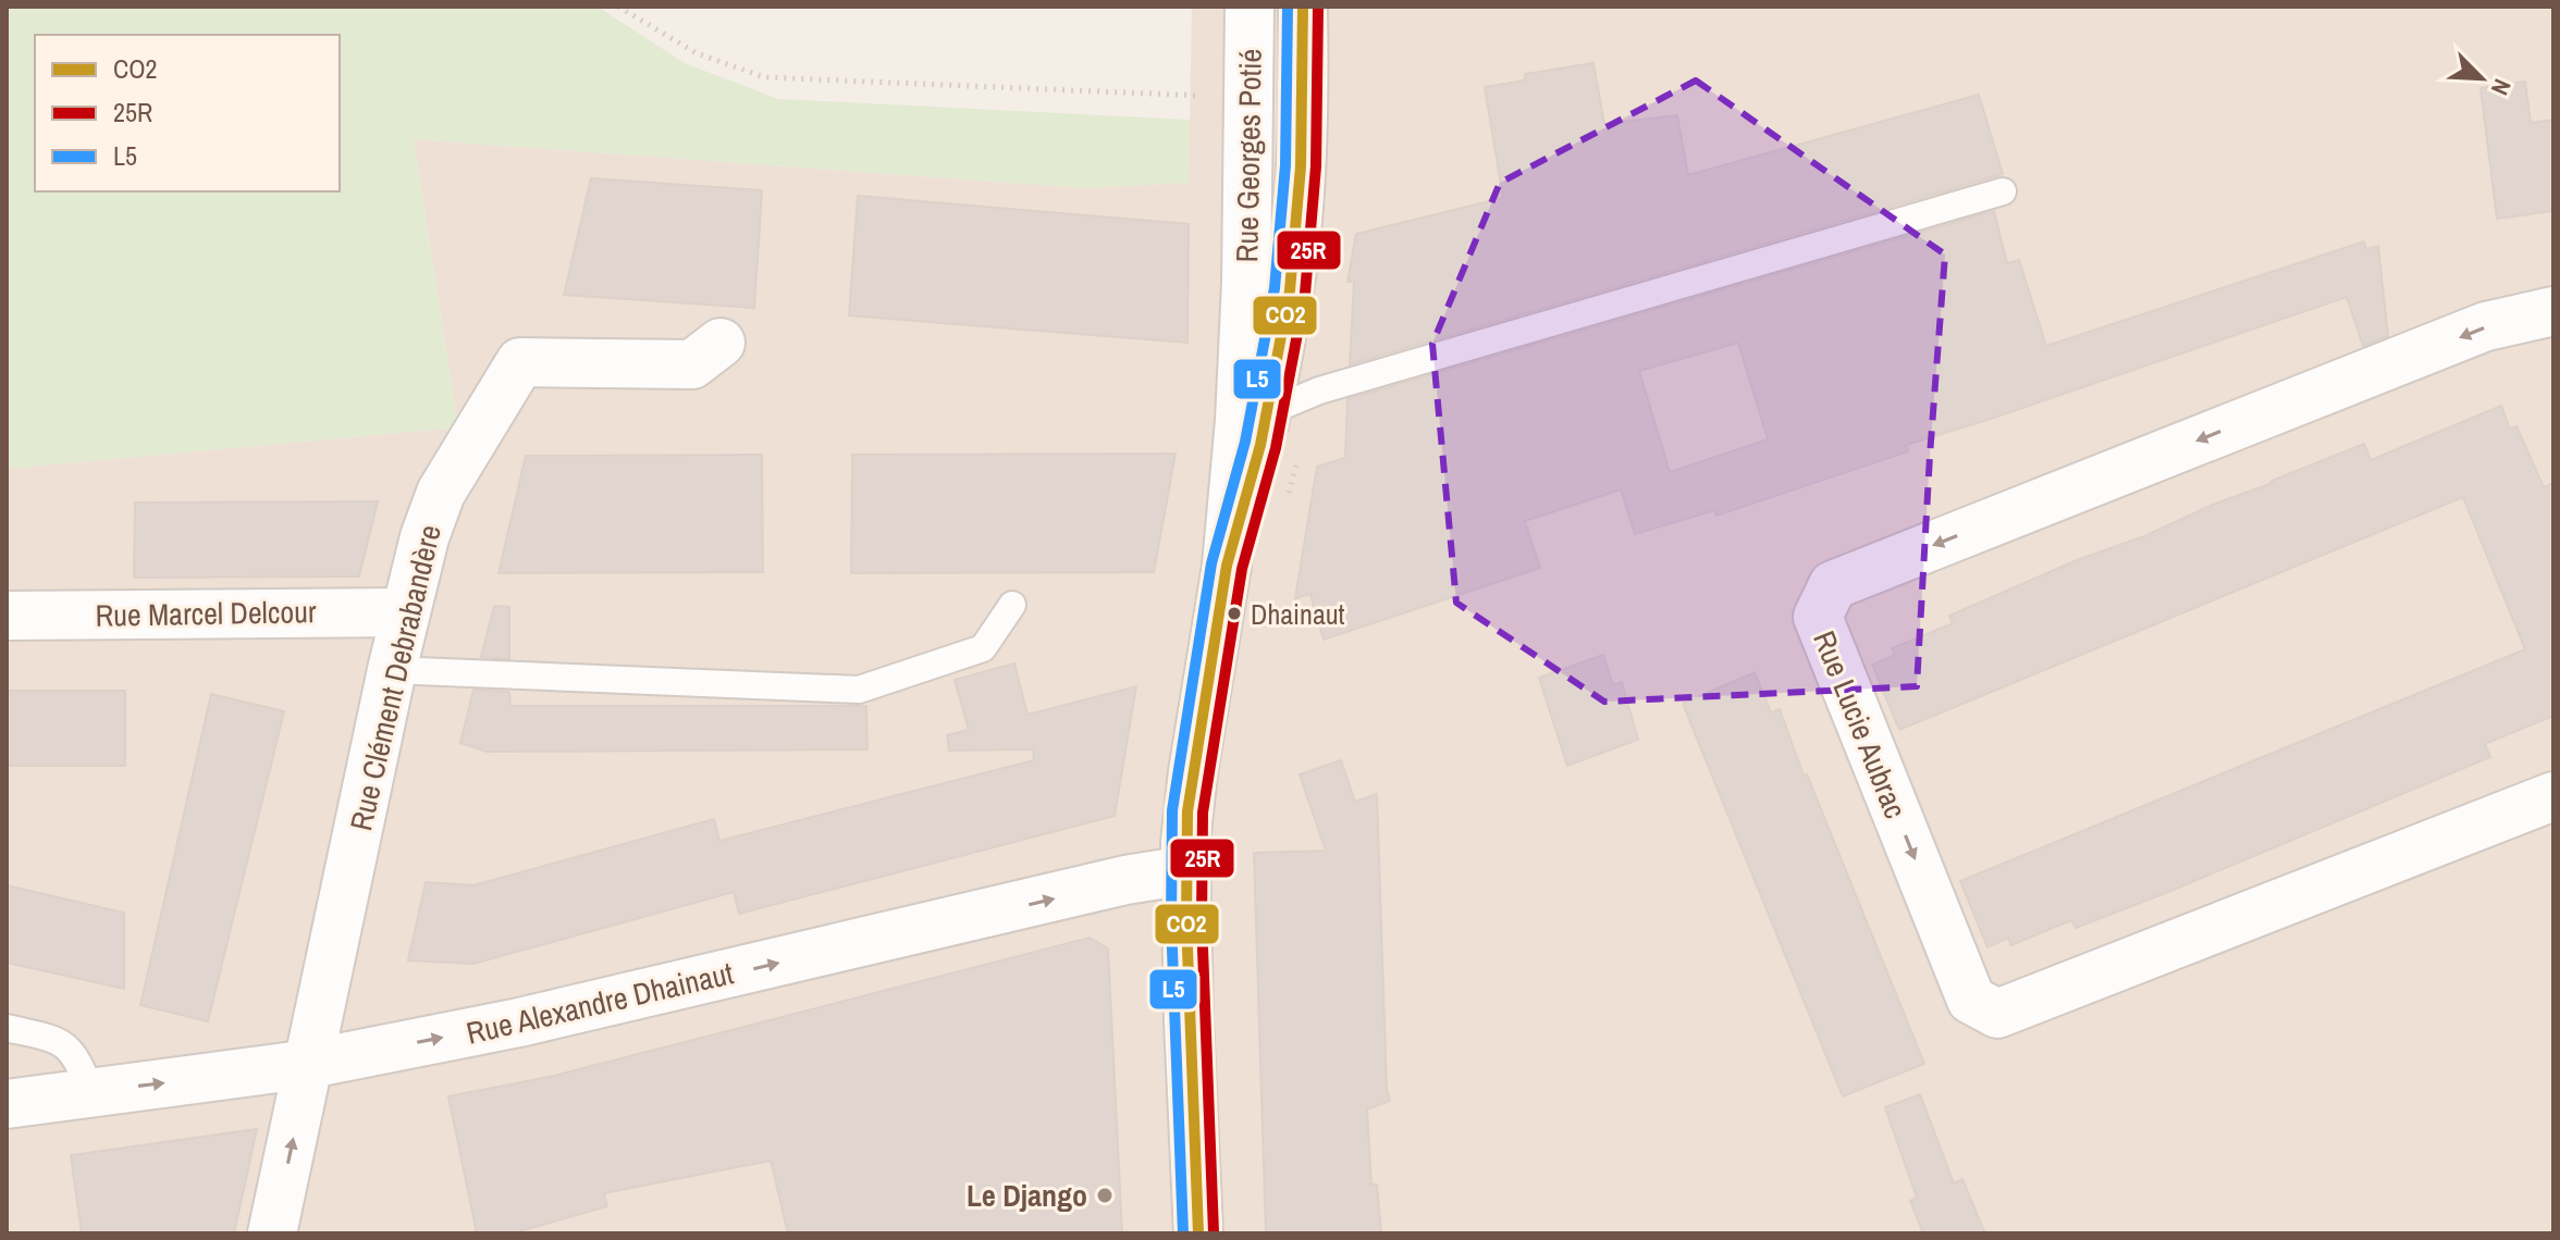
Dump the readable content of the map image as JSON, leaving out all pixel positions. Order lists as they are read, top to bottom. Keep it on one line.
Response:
{"streets":{"street":["Rue Georges Potié","Rue Marcel Delcour","Rue Clément Debrabandère","Rue Lucie Aubrac","Rue Alexandre Dhainaut"]},"crossings":[["Rue Georges Potié","Rue Alexandre Dhainaut"],["Rue Marcel Delcour","Rue Clément Debrabandère"],["Rue Clément Debrabandère","Rue Alexandre Dhainaut"]],"one_way":["Rue Alexandre Dhainaut"],"places":["Dhainaut","Le Django"],"lines":["transit line CO2","transit line 25R","transit line L5"],"legend":["CO2","25R","L5"],"north":"bottom right"}
